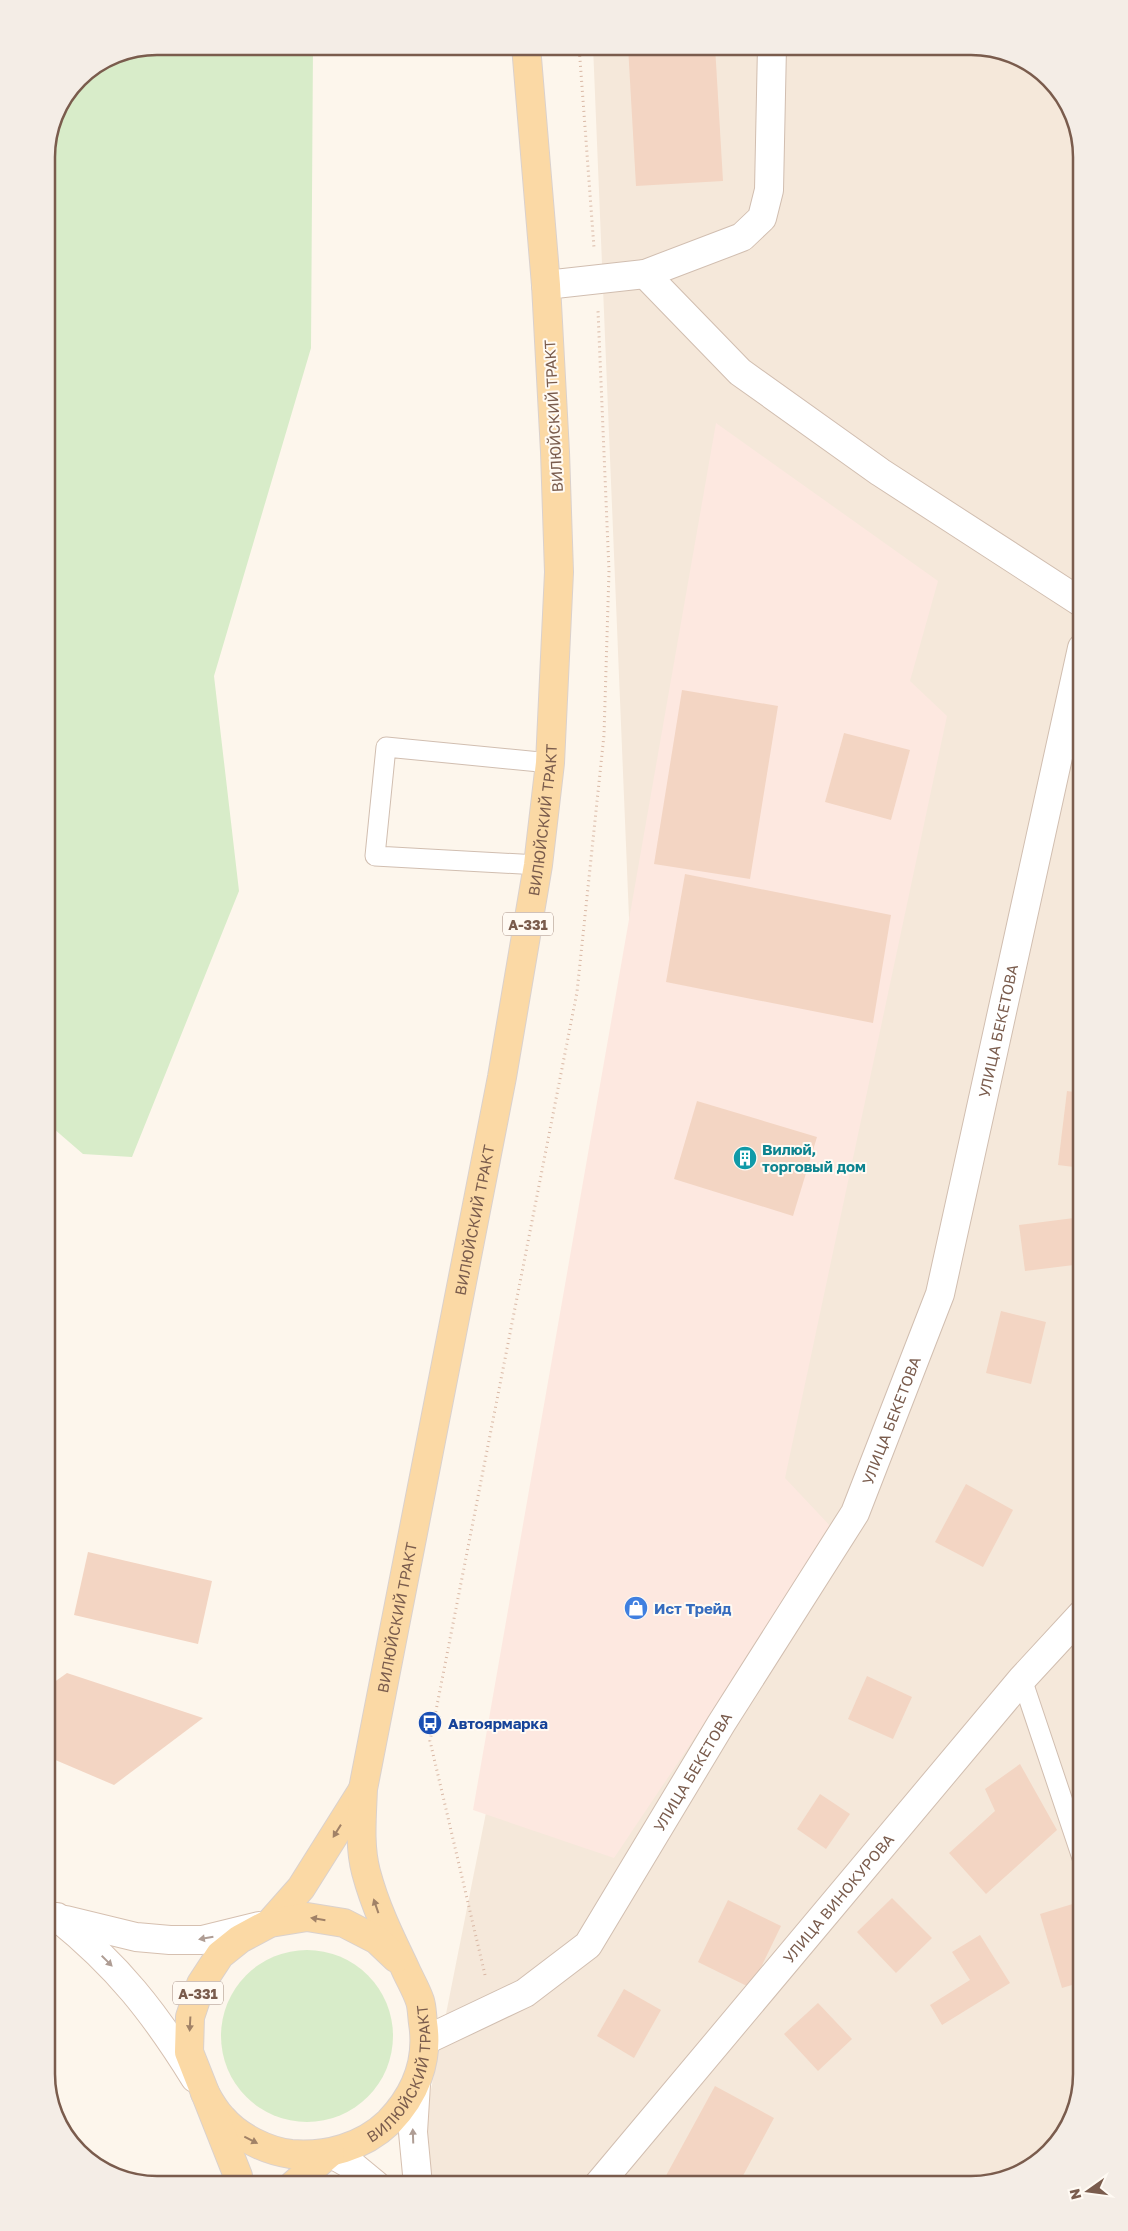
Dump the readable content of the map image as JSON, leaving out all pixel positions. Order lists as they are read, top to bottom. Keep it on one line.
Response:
{"streets":{"main road":["ВИЛЮЙСКИЙ ТРАКТ","А-331"],"street":["УЛИЦА БЕКЕТОВА","УЛИЦА ВИНОКУРОВА"]},"crossings":[["ВИЛЮЙСКИЙ ТРАКТ","УЛИЦА БЕКЕТОВА"]],"places":{"building":["Вилюй, торговый дом"],"shop":["Ист Трейд"],"bus stop":["Автоярмарка"]},"north":"left"}
